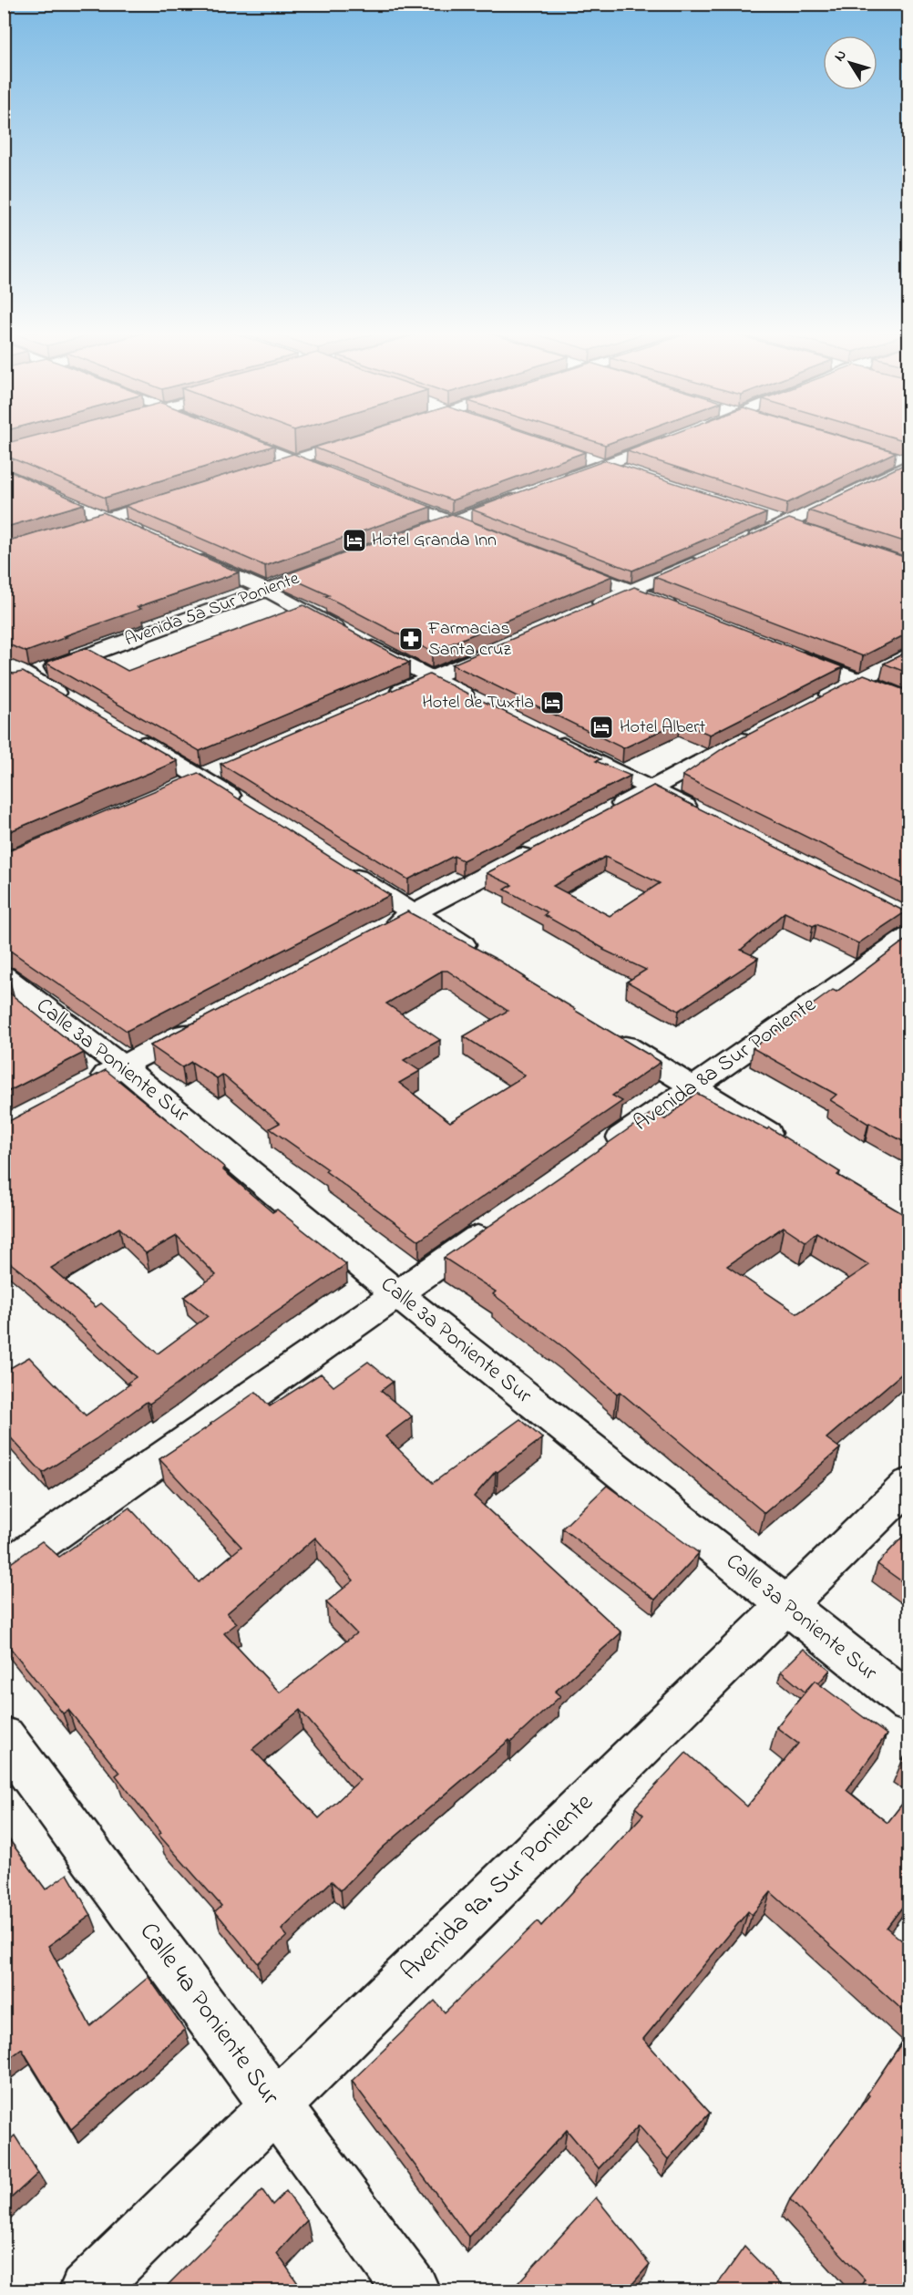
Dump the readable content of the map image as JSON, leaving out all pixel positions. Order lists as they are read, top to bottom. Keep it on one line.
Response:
{"streets":{"street":["Avenida 5a Sur Poniente","Calle 3a Poniente Sur","Avenida 8a Sur Poniente","Avenida 9a. Sur Poniente","Calle 4a Poniente Sur"]},"crossings":[["Calle 3a Poniente Sur","Avenida 9a. Sur Poniente"],["Avenida 9a. Sur Poniente","Calle 4a Poniente Sur"]],"places":{"hotel":["Hotel Granda Inn","Hotel de Tuxtla","Hotel Albert"],"pharmacy":["Farmacias Santa cruz"]},"north":"top left"}
